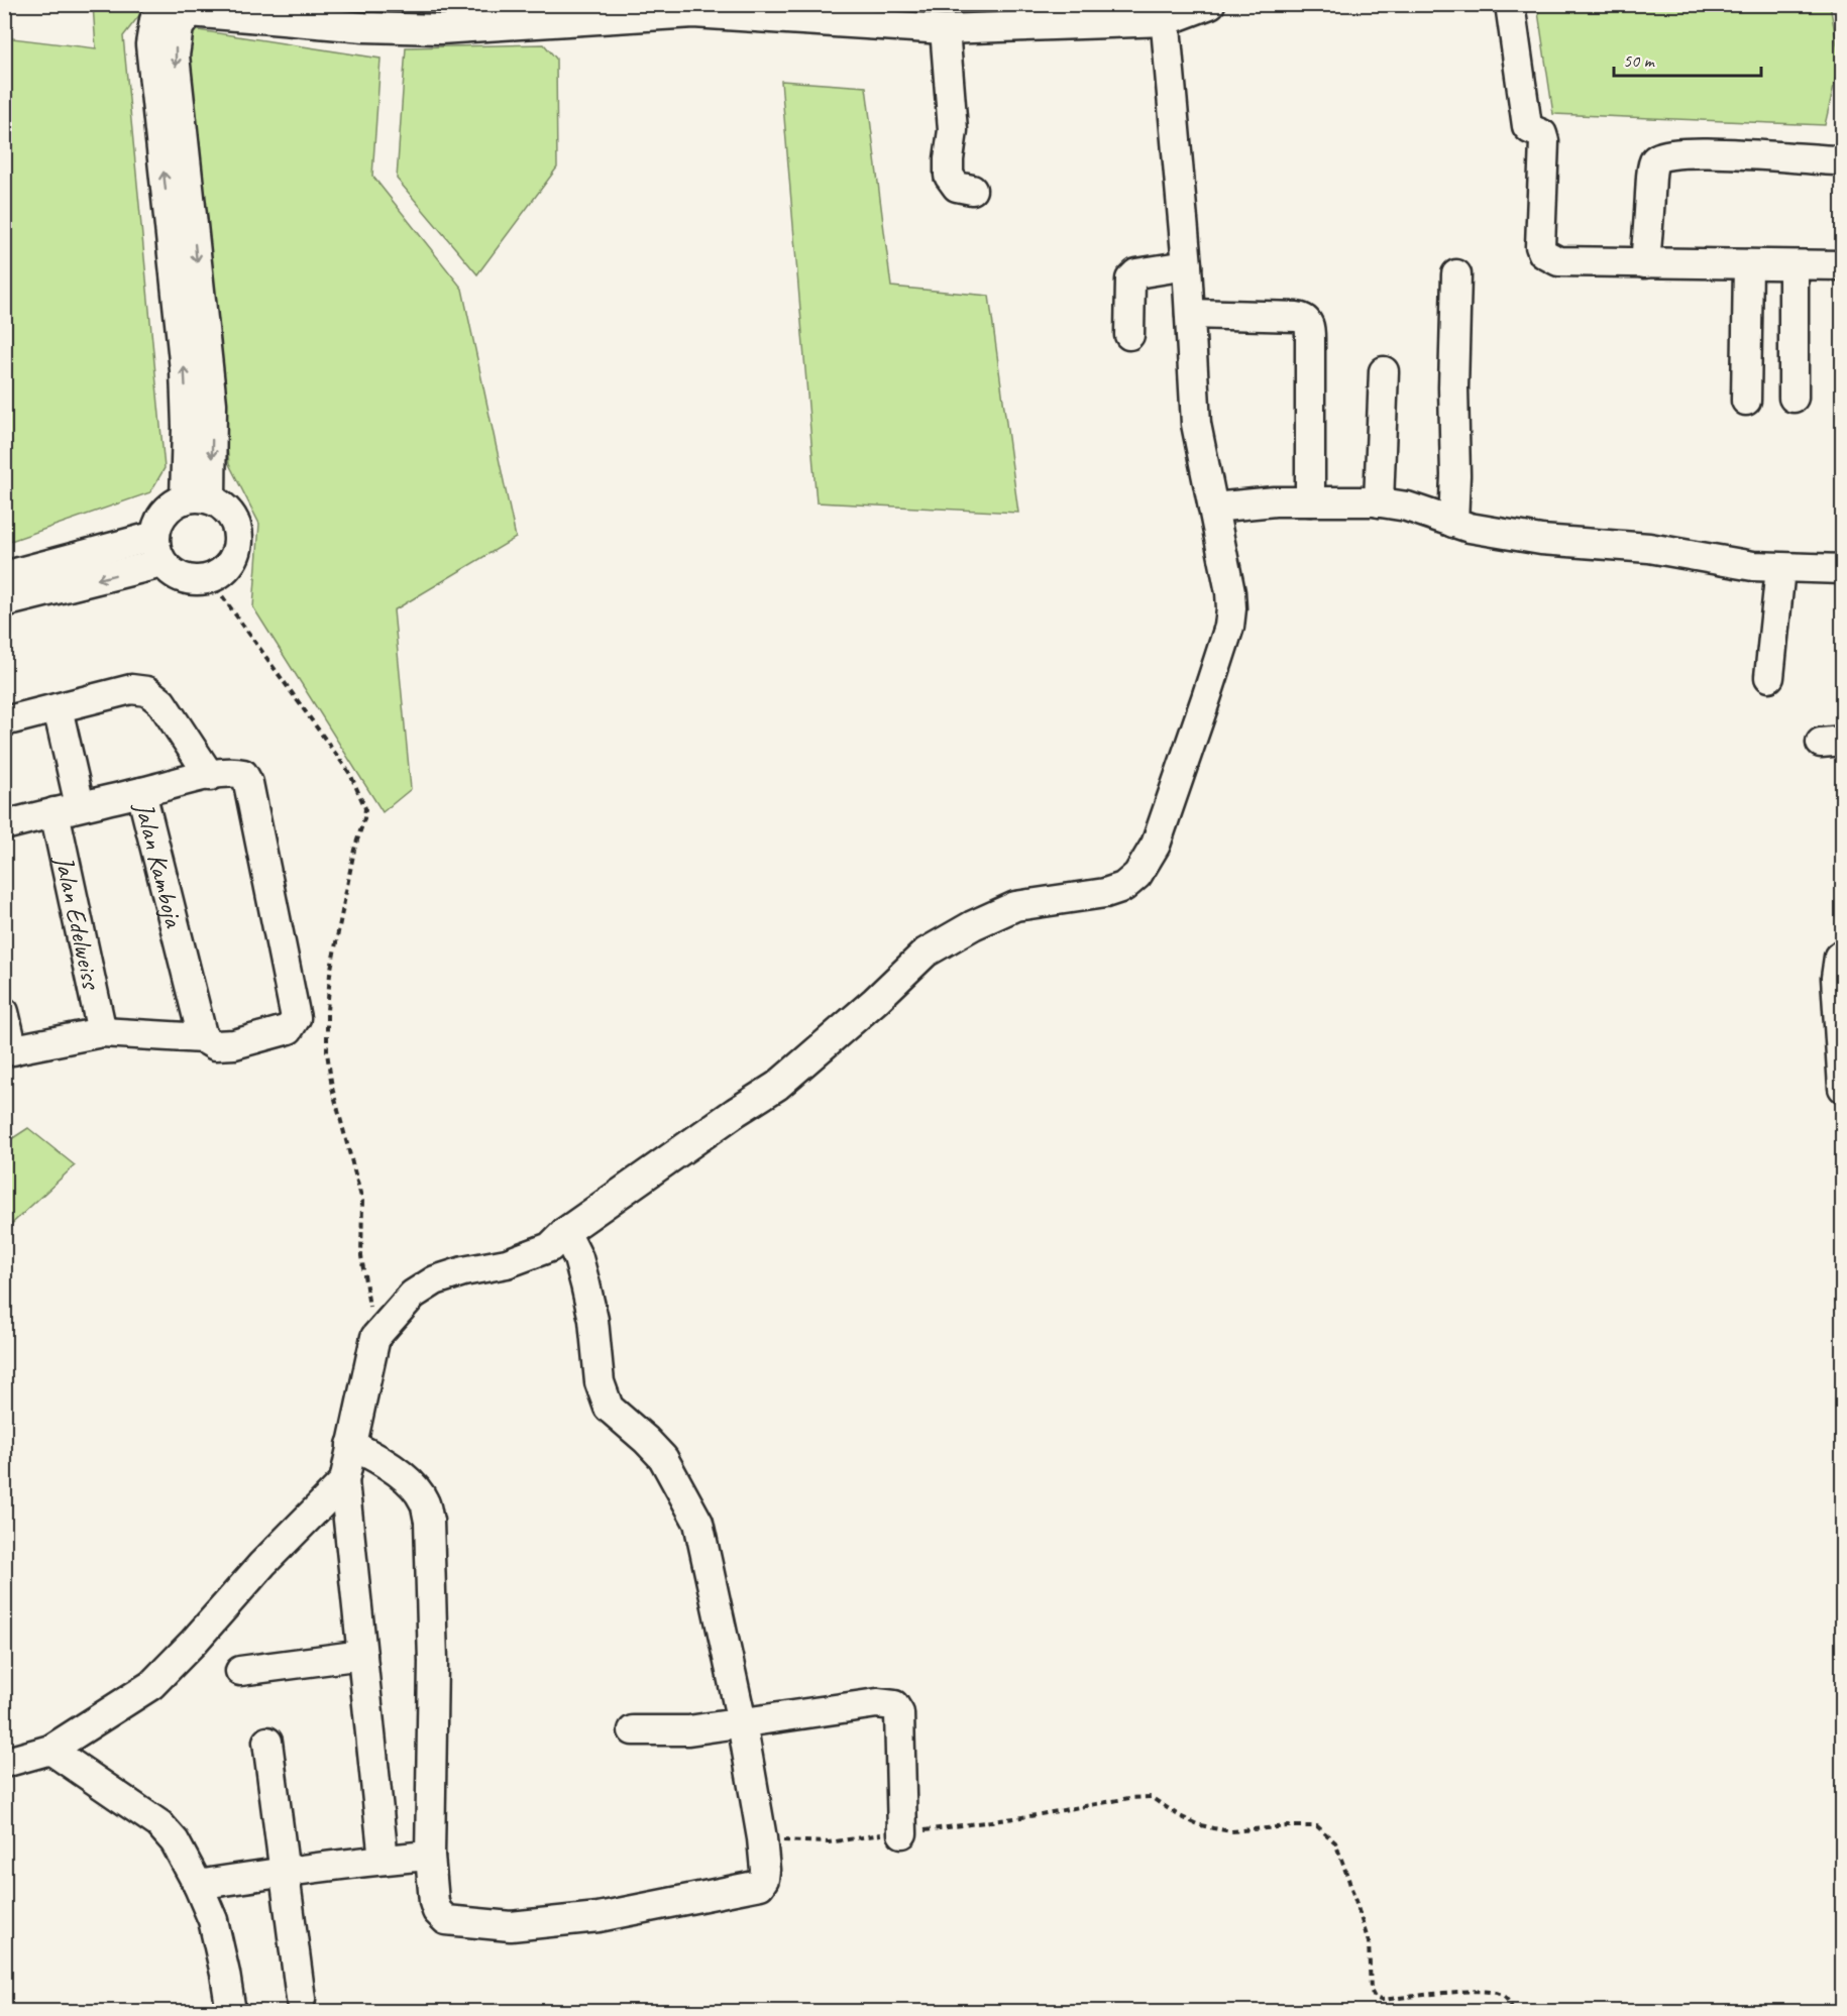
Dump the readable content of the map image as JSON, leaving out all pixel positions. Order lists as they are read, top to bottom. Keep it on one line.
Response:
{"streets":{"street":["Jalan Kamboja","Jalan Edelweiss"]},"scale_bar":"50 m"}
